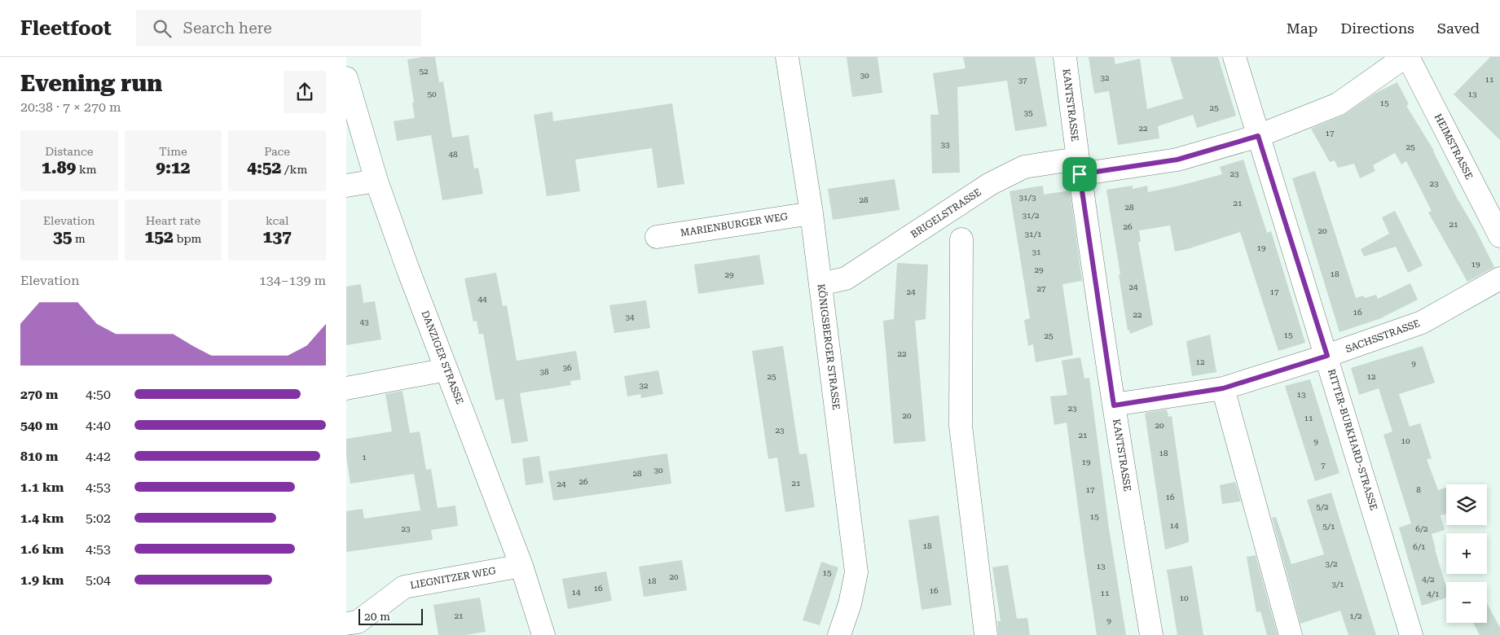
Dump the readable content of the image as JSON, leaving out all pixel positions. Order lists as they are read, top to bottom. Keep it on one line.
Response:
{"streets":{"street":["KANTSTRASSE","HEIMSTRASSE","BRIGELSTRASSE","MARIENBURGER WEG","SACHSSTRASSE","KÖNIGSBERGER STRASSE","DANZIGER STRASSE","RITTER-BURKHARD-STRASSE","LIEGNITZER WEG"]},"crossings":[["KANTSTRASSE","BRIGELSTRASSE"],["KANTSTRASSE","SACHSSTRASSE"],["BRIGELSTRASSE","KÖNIGSBERGER STRASSE"],["BRIGELSTRASSE","RITTER-BURKHARD-STRASSE"],["MARIENBURGER WEG","KÖNIGSBERGER STRASSE"],["SACHSSTRASSE","RITTER-BURKHARD-STRASSE"],["DANZIGER STRASSE","LIEGNITZER WEG"]],"house_numbers":["52","30","32","11","37","50","13","15","25","35","22","17","33","25","48","23","23","31/3","28","21","28","31/2","21","26","20","31/1","19","31","19","29","18","29","24","27","24","17","44","16","22","34","43","15","25","22","12","9","36","38","25","12","32","13","23","20","11","20","23","21","10","9","18","1","19","7","30","28","26","21","24","17","8","16","5/2","15","14","5/1","23","6/2","18","6/1","3/2","13","15","20","4/2","18","3/1","16","16","14","11","4/1","10","21","1/2","9"],"scale_bar":"20 m","page":{"header":"Fleetfoot","search":"Search here","nav":["Map","Directions","Saved"],"heading":["Evening run","20:38 · 7 × 270 m"],"stats":[["Distance","1.89 km"],["Time","9:12"],["Pace","4:52 /km"],["Elevation","35 m"],["Heart rate","152 bpm"],["kcal","137"]],"chart":["Elevation","134–139 m"],"list":[{"name":"270 m","note":"4:50"},{"name":"540 m","note":"4:40"},{"name":"810 m","note":"4:42"},{"name":"1.1 km","note":"4:53"},{"name":"1.4 km","note":"5:02"},{"name":"1.6 km","note":"4:53"},{"name":"1.9 km","note":"5:04"}],"map_buttons":["+","−"],"scale":"20 m"}}
